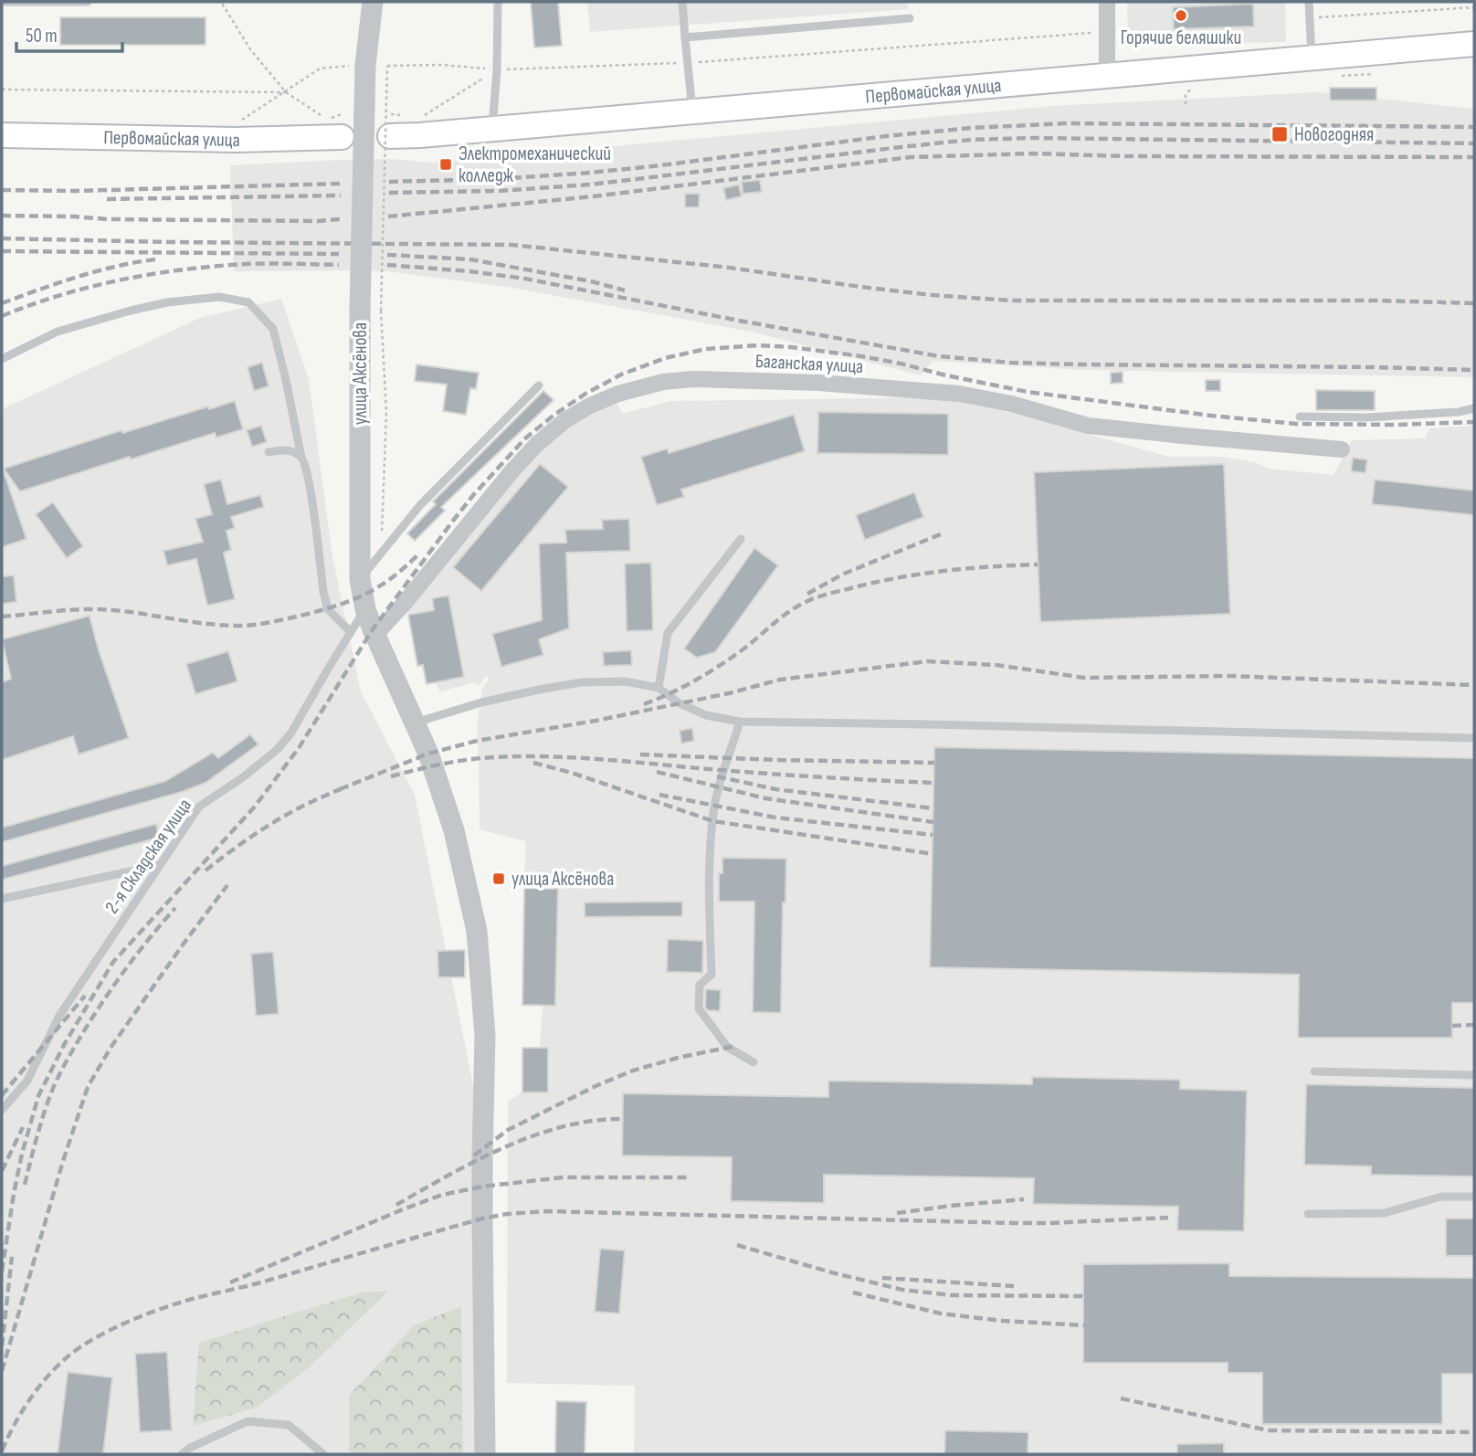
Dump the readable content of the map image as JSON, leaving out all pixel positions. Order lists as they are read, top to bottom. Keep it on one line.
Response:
{"streets":{"main road":["Первомайская улица"],"street":["Баганская улица","улица Аксёнова"],"lane":["2-я Складская улица"]},"crossings":[["Баганская улица","улица Аксёнова"],["улица Аксёнова","2-я Складская улица"]],"places":{"other":["Горячие беляшики"],"transit":["Новогодняя","Электромеханический колледж","улица Аксёнова"]},"scale_bar":"50 m"}
